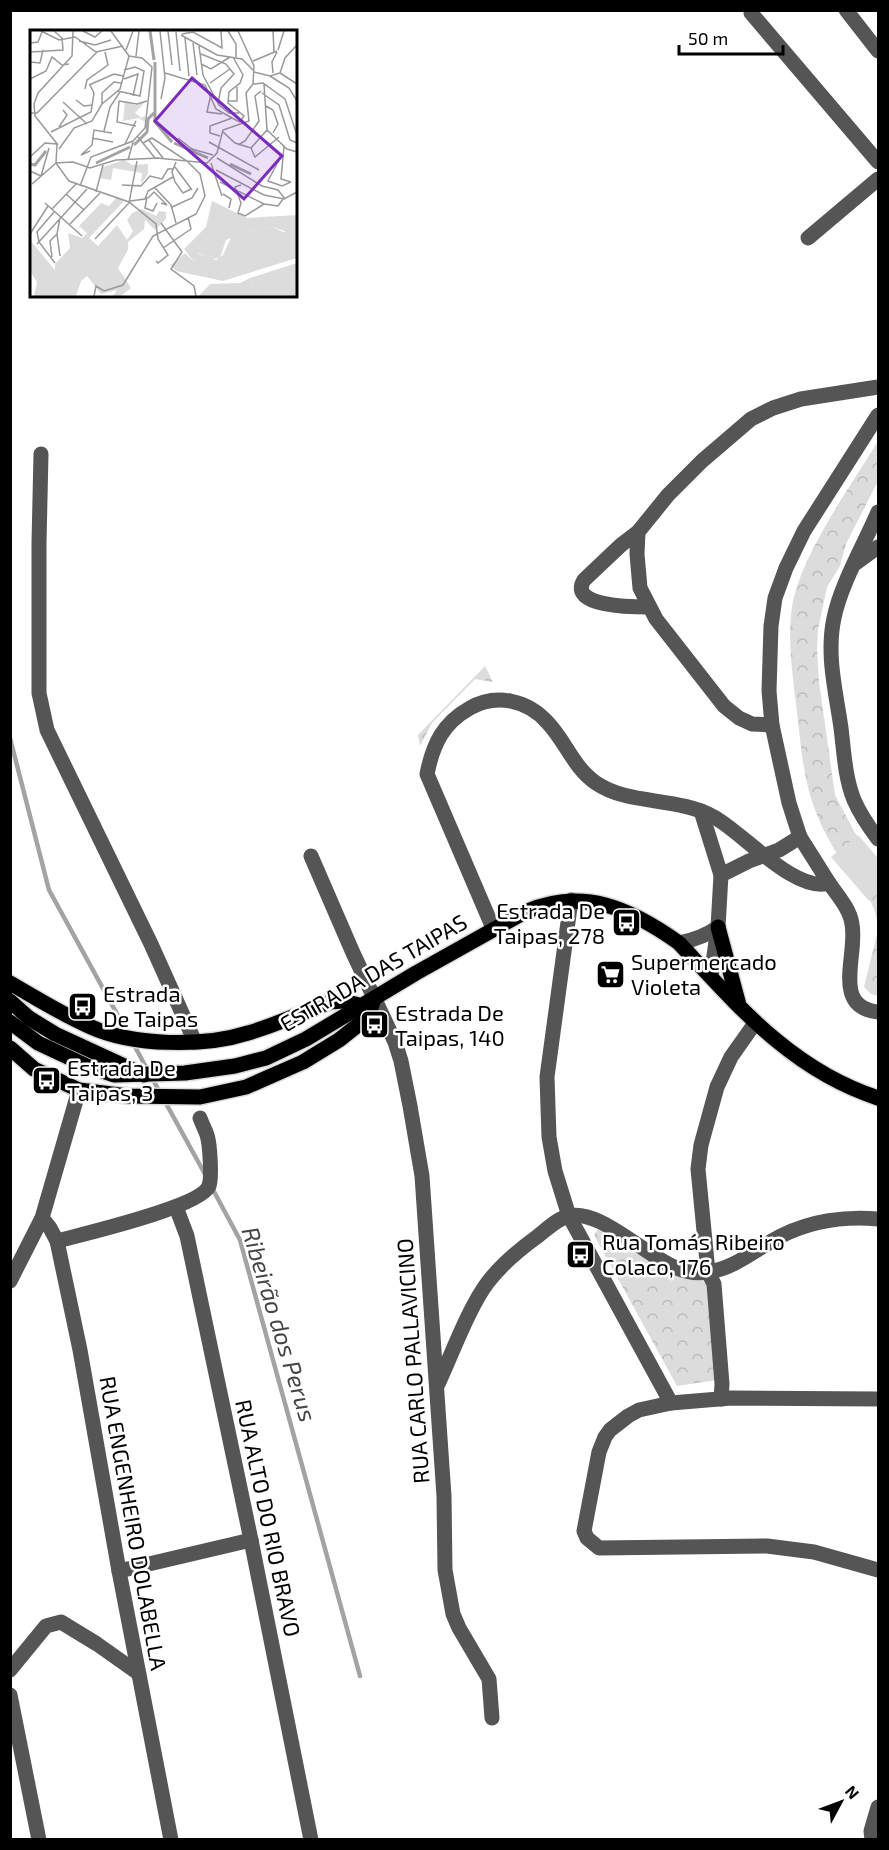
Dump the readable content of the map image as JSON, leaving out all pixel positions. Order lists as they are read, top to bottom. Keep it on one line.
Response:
{"streets":{"main road":["ESTRADA DAS TAIPAS"],"street":["RUA CARLO PALLAVICINO","RUA ALTO DO RIO BRAVO","RUA ENGENHEIRO DOLABELLA"]},"crossings":[["ESTRADA DAS TAIPAS","RUA CARLO PALLAVICINO"]],"water":["Ribeirão dos Perus"],"places":{"bus stop":["Estrada De Taipas, 278","Estrada De Taipas","Estrada De Taipas, 140","Estrada De Taipas, 3","Rua Tomás Ribeiro Colaco, 176"],"supermarket":["Supermercado Violeta"]},"scale_bar":"50 m","north":"top right"}
